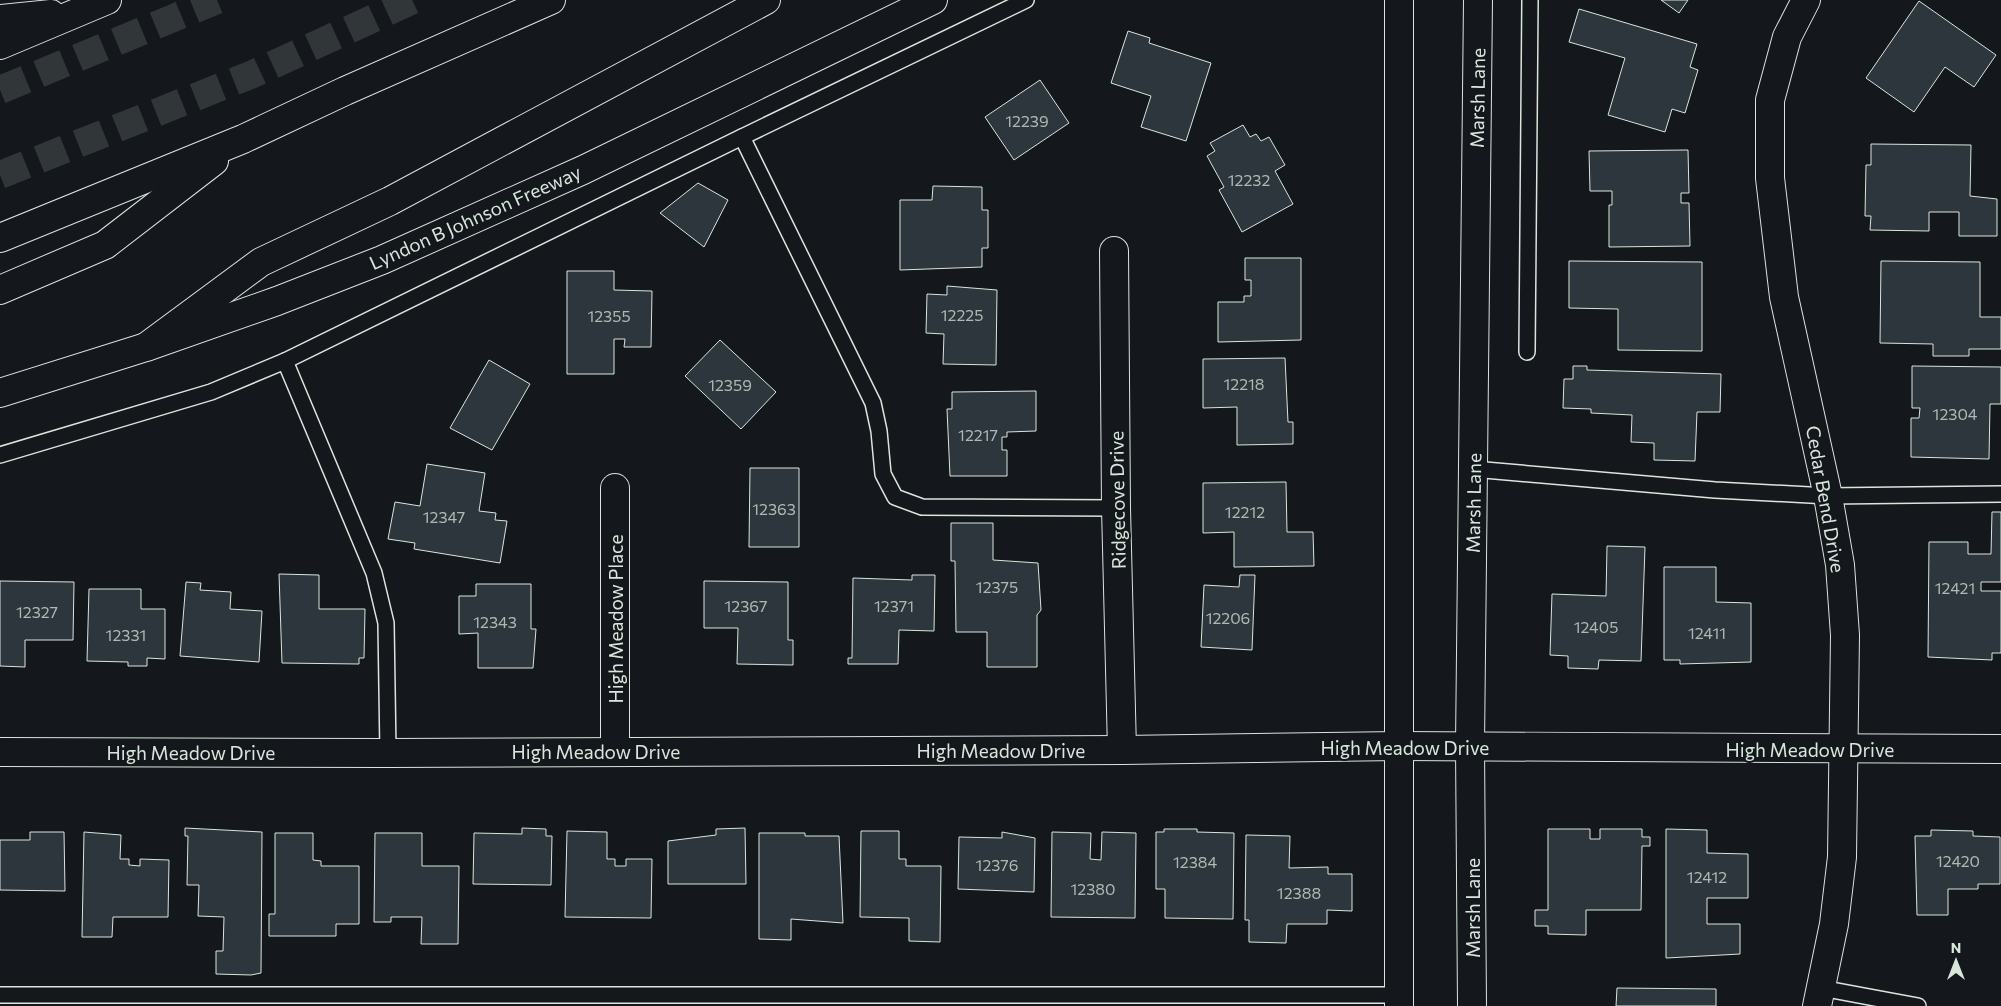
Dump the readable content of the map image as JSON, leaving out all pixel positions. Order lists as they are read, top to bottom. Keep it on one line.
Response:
{"streets":{"main road":["Marsh Lane","Lyndon B Johnson Freeway","Cedar Bend Drive","Ridgecove Drive","High Meadow Place","High Meadow Drive"]},"crossings":[["Marsh Lane","High Meadow Drive"],["Cedar Bend Drive","High Meadow Drive"],["Ridgecove Drive","High Meadow Drive"],["High Meadow Place","High Meadow Drive"]],"house_numbers":["12239","12232","12225","12355","12218","12359","12304","12217","12363","12212","12347","12375","12421","12367","12371","12327","12206","12343","12405","12411","12331","12420","12384","12376","12412","12380","12388"],"north":"top"}
